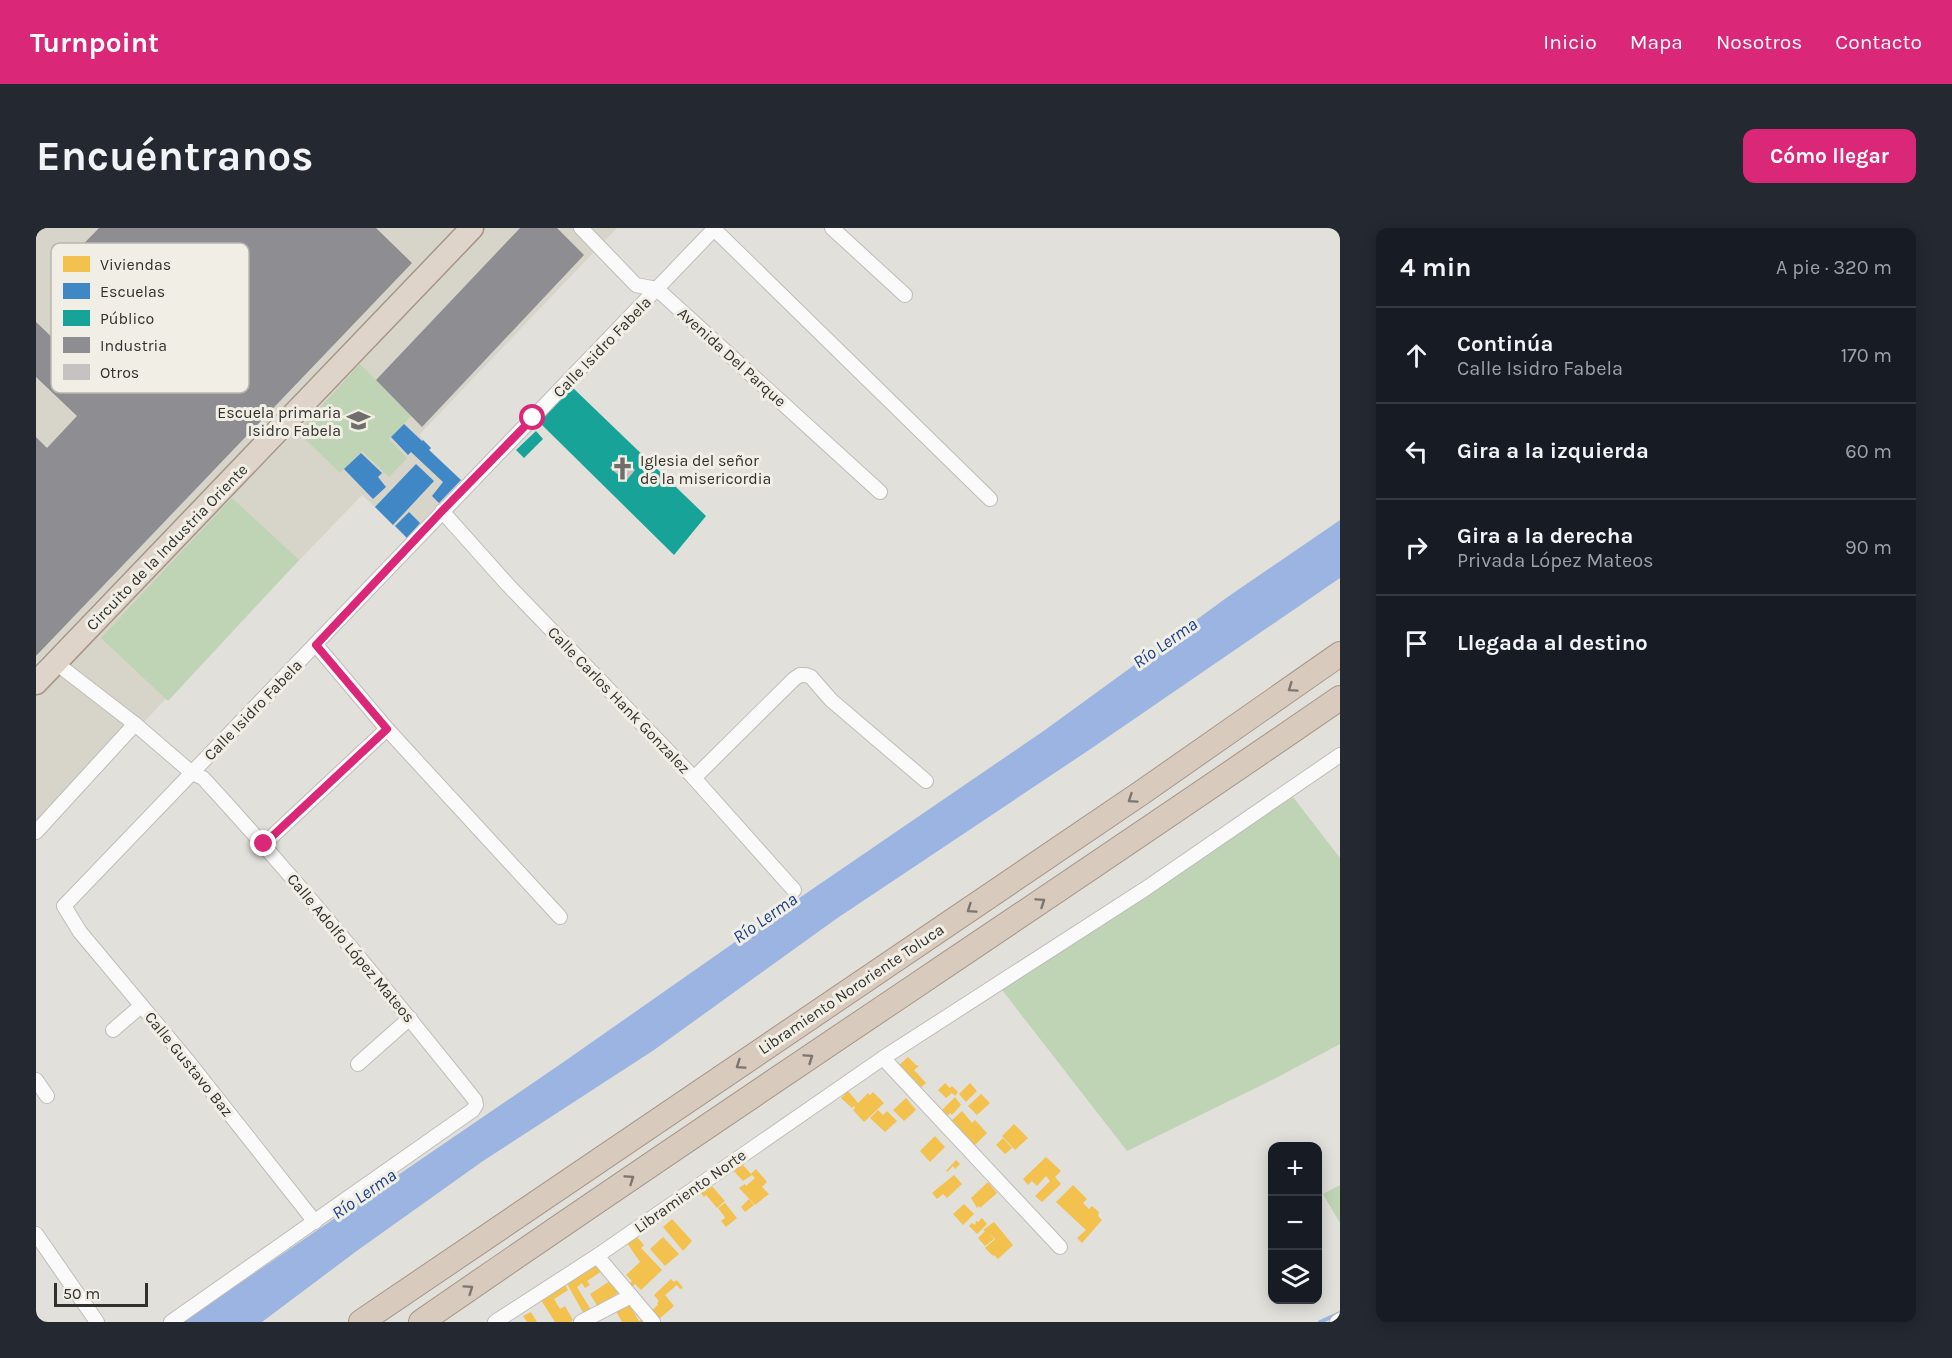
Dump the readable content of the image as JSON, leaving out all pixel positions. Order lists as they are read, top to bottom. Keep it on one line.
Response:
{"streets":{"highway":["Circuito de la Industria Oriente","Libramiento Nororiente Toluca"],"street":["Calle Isidro Fabela","Avenida Del Parque","Calle Carlos Hank Gonzalez","Calle Adolfo López Mateos","Calle Gustavo Baz","Libramiento Norte"]},"crossings":[["Calle Isidro Fabela","Avenida Del Parque"],["Calle Isidro Fabela","Calle Carlos Hank Gonzalez"],["Calle Isidro Fabela","Calle Adolfo López Mateos"],["Calle Isidro Fabela","Calle Gustavo Baz"],["Circuito de la Industria Oriente","Calle Adolfo López Mateos"],["Calle Adolfo López Mateos","Calle Gustavo Baz"]],"water":["Río Lerma"],"places":{"school or university":["Escuela primaria Isidro Fabela"],"church":["Iglesia del señor de la misericordia"]},"legend":["Viviendas","Escuelas","Público","Industria","Otros"],"scale_bar":"50 m","page":{"header":"Turnpoint","nav":["Inicio","Mapa","Nosotros","Contacto"],"buttons":"Cómo llegar","title":"Encuéntranos","heading":["4 min","A pie · 320 m"],"list":[["Continúa","Calle Isidro Fabela","170 m"],["Gira a la izquierda","60 m"],["Gira a la derecha","Privada López Mateos","90 m"],"Llegada al destino"],"map_buttons":["+","−"],"scale":"50 m"}}
